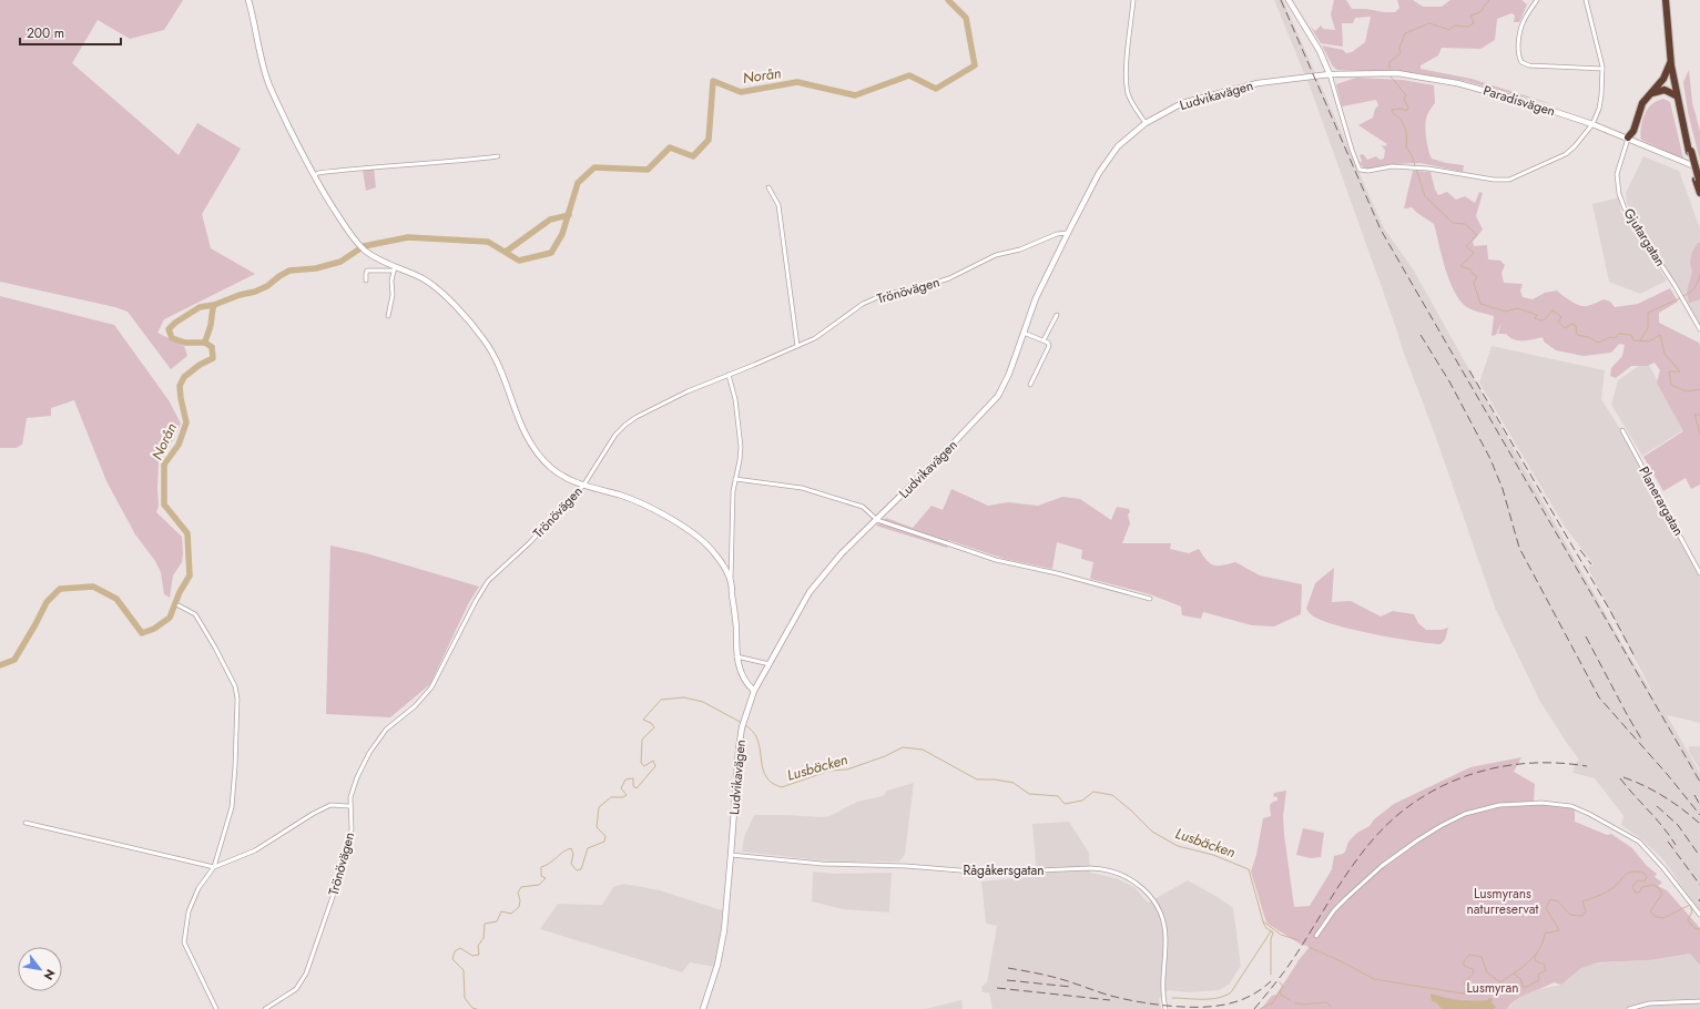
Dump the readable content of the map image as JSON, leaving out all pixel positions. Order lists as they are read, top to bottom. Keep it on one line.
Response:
{"streets":{"street":["Ludvikavägen","Paradisvägen","Gjutargatan","Trönövägen","Planerargatan","Rågåkersgatan"]},"crossings":[["Ludvikavägen","Paradisvägen"],["Ludvikavägen","Trönövägen"],["Ludvikavägen","Rågåkersgatan"],["Paradisvägen","Gjutargatan"]],"water":["Norån","Lusbäcken"],"parks":["Lusmyrans naturreservat","Lusmyran"],"scale_bar":"200 m","north":"bottom right"}
